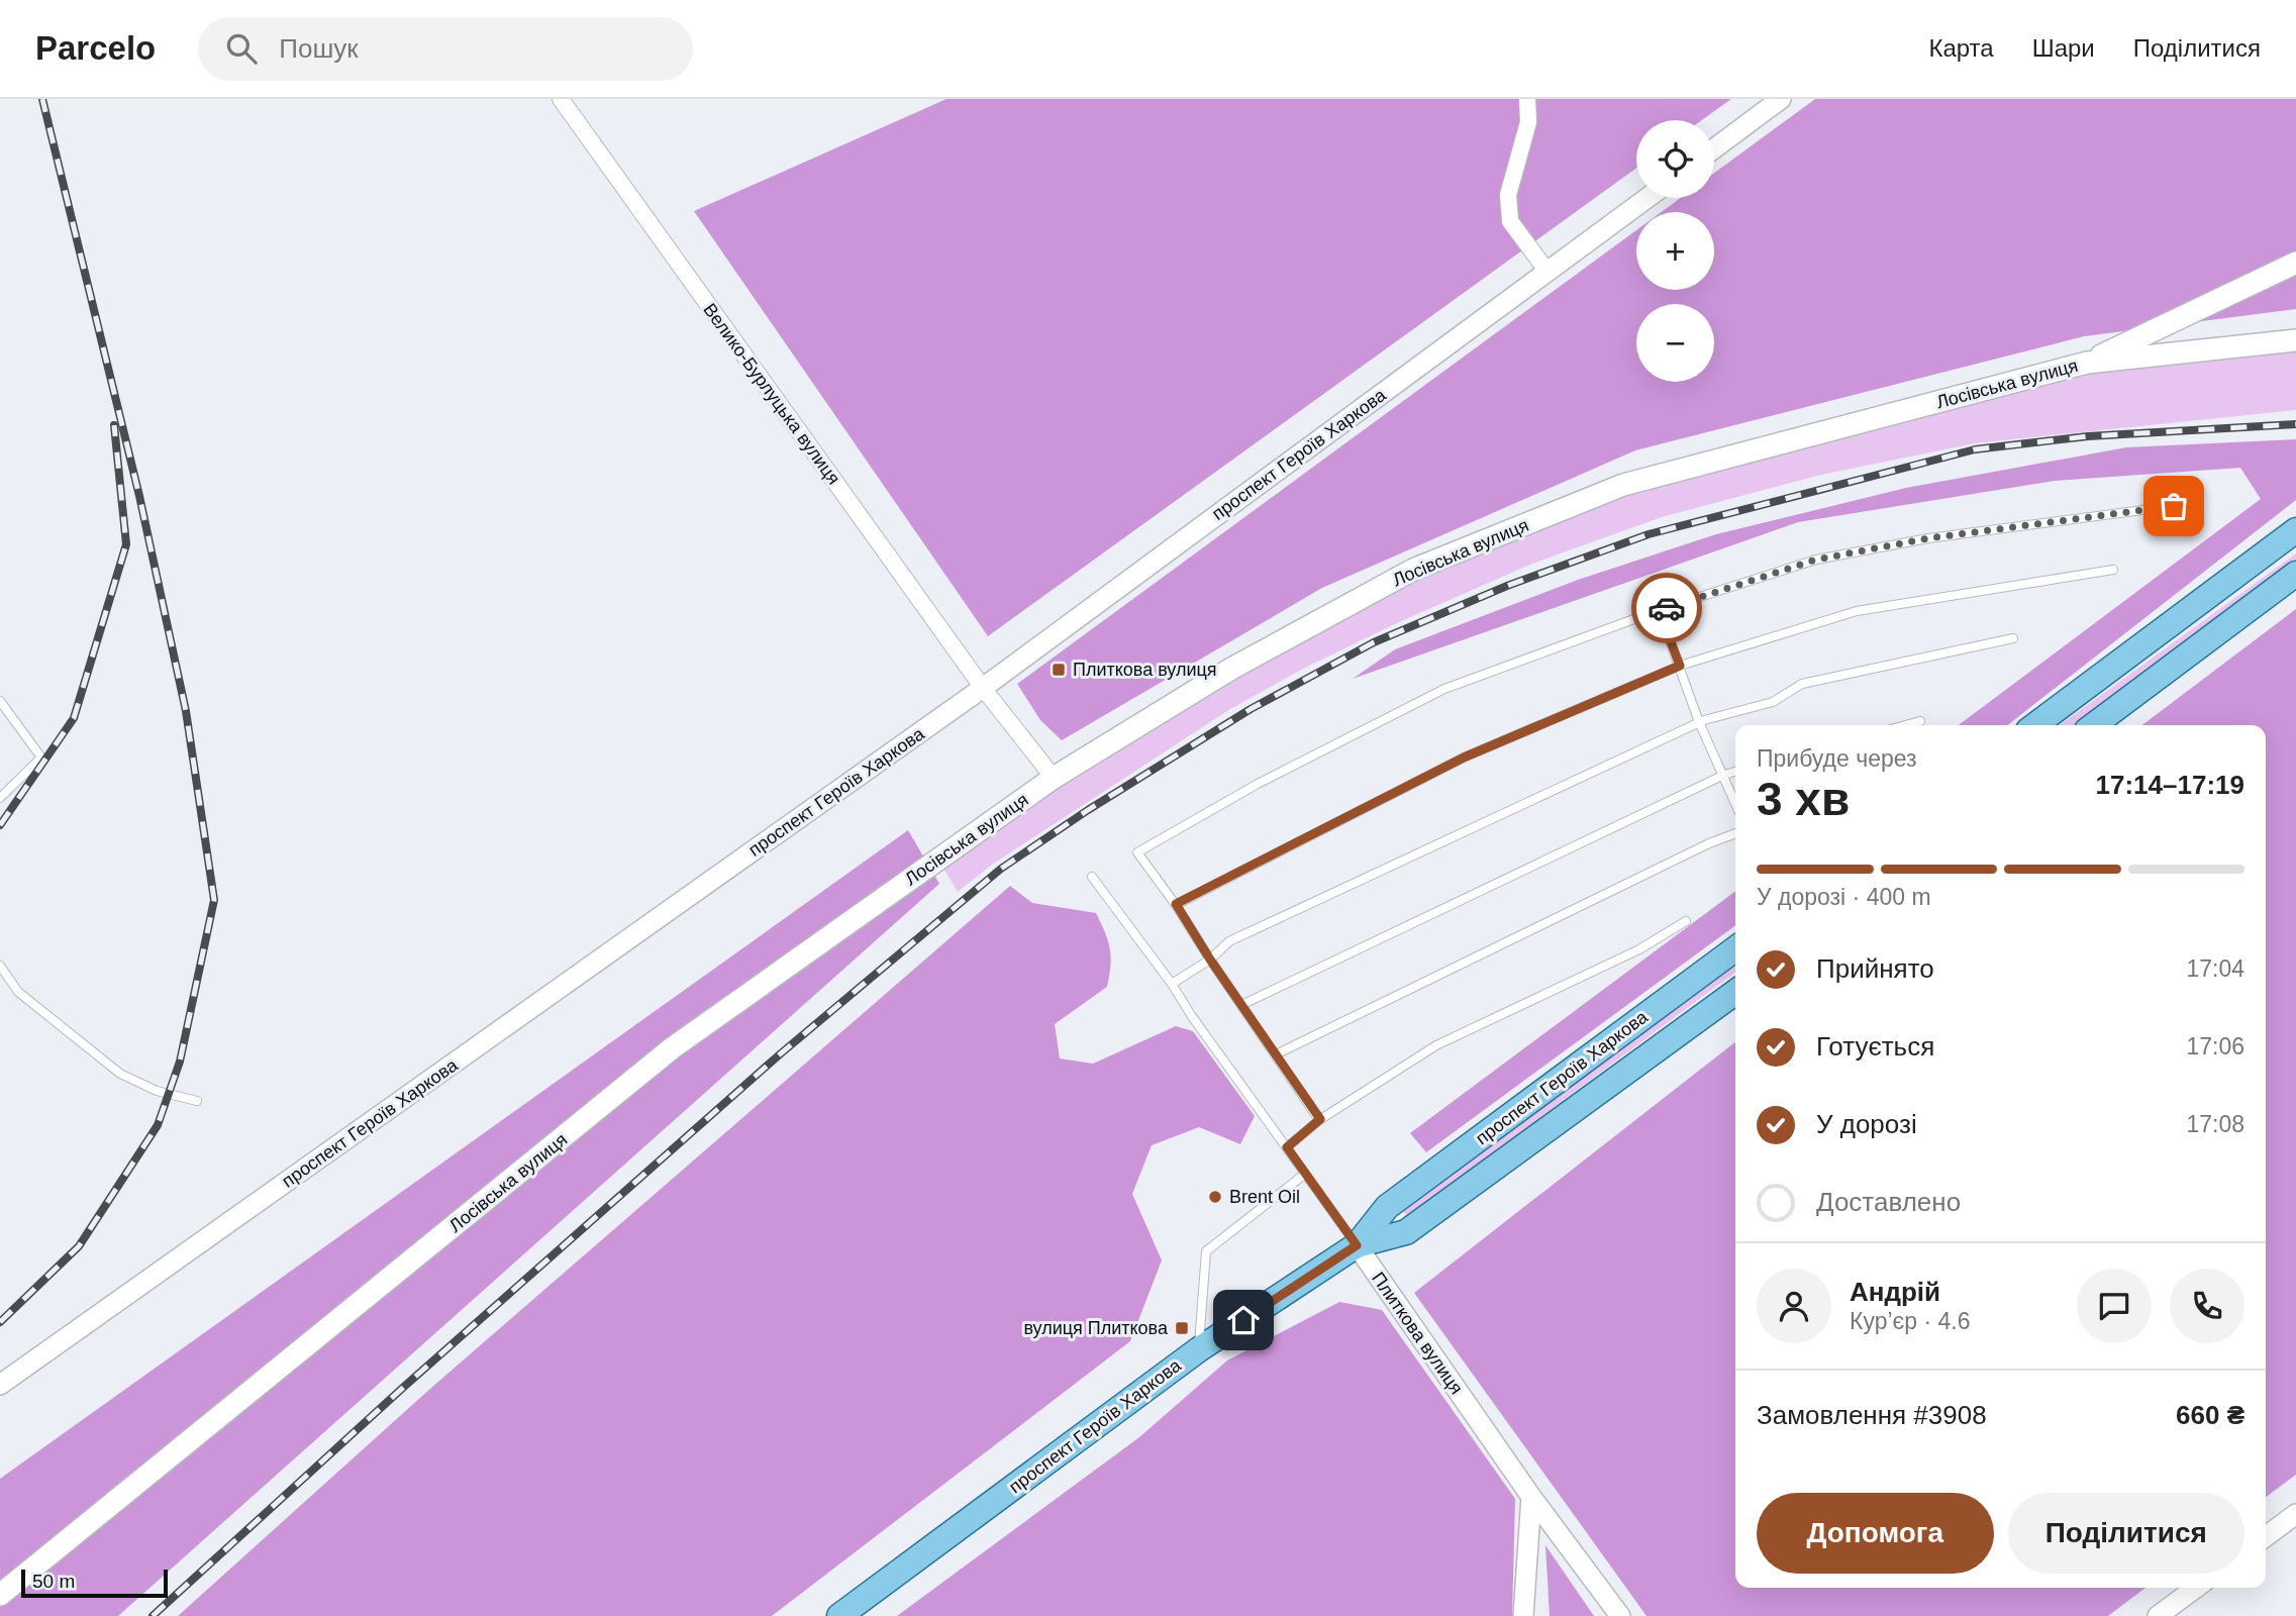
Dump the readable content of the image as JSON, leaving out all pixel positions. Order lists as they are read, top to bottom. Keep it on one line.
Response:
{"streets":{"main road":["Лосівська вулиця","проспект Героїв Харкова"],"street":["Велико-Бурлуцька вулиця","Плиткова вулиця"]},"crossings":[["Велико-Бурлуцька вулиця","проспект Героїв Харкова"],["проспект Героїв Харкова","Плиткова вулиця"]],"places":{"transit":["Плиткова вулиця","вулиця Плиткова"],"other":["Brent Oil"]},"scale_bar":"50 m","page":{"header":"Parcelo","search":"Пошук","nav":["Карта","Шари","Поділитися"],"map_buttons":["+","−"],"heading":["3 хв","Прибуде через","17:14–17:19"],"panel":["Андрій","Кур’єр · 4.6","Замовлення #3908","660 ₴"],"bar":"У дорозі · 400 m","list":[["Прийнято","17:04"],["Готується","17:06"],["У дорозі","17:08"],"Доставлено"],"buttons":["Допомога","Поділитися"],"scale":"50 m"}}
